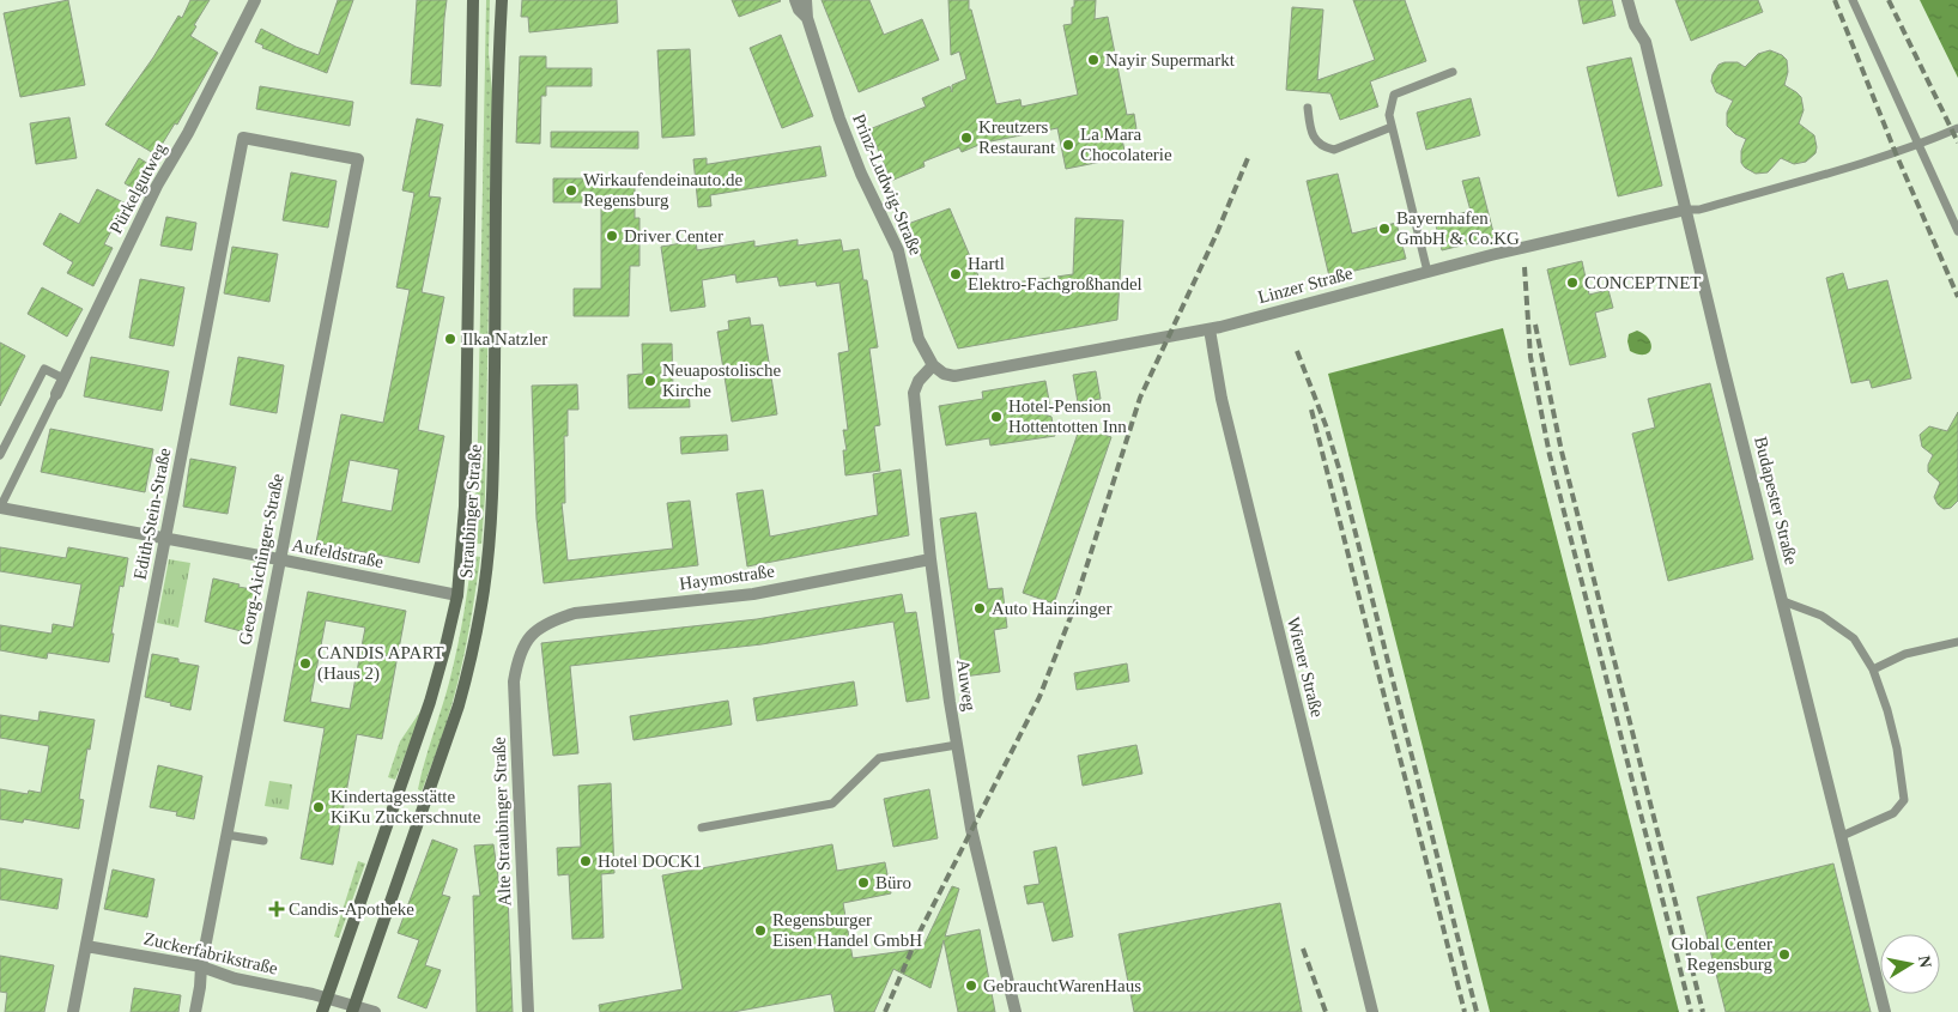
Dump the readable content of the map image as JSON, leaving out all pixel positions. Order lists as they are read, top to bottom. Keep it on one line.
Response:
{"streets":{"main road":["Straubinger Straße"],"street":["Prinz-Ludwig-Straße","Pürkelgutweg","Linzer Straße","Budapester Straße","Edith-Stein-Straße","Aufeldstraße","Georg-Aichinger-Straße","Haymostraße","Wiener Straße","Auweg","Alte Straubinger Straße","Zuckerfabrikstraße"]},"crossings":[["Prinz-Ludwig-Straße","Linzer Straße"],["Prinz-Ludwig-Straße","Auweg"],["Pürkelgutweg","Aufeldstraße"],["Linzer Straße","Budapester Straße"],["Linzer Straße","Wiener Straße"],["Linzer Straße","Auweg"],["Straubinger Straße","Aufeldstraße"],["Straubinger Straße","Zuckerfabrikstraße"],["Edith-Stein-Straße","Aufeldstraße"],["Edith-Stein-Straße","Georg-Aichinger-Straße"],["Edith-Stein-Straße","Zuckerfabrikstraße"],["Aufeldstraße","Georg-Aichinger-Straße"],["Georg-Aichinger-Straße","Zuckerfabrikstraße"],["Haymostraße","Auweg"],["Haymostraße","Alte Straubinger Straße"]],"places":{"other":["Nayir Supermarkt","Kreutzers Restaurant","La Mara Chocolaterie","Wirkaufendeinauto.de Regensburg","Bayernhafen GmbH & Co.KG","Driver Center","Hartl Elektro-Fachgroßhandel","CONCEPTNET","Ilka Natzler","Neuapostolische Kirche","Hotel-Pension Hottentotten Inn","Auto Hainzinger","CANDIS APART (Haus 2)","Kindertagesstätte KiKu Zuckerschnute","Hotel DOCK1","Büro","Regensburger Eisen Handel GmbH","Global Center Regensburg","GebrauchtWarenHaus"],"health":["Candis-Apotheke"]},"north":"right"}
